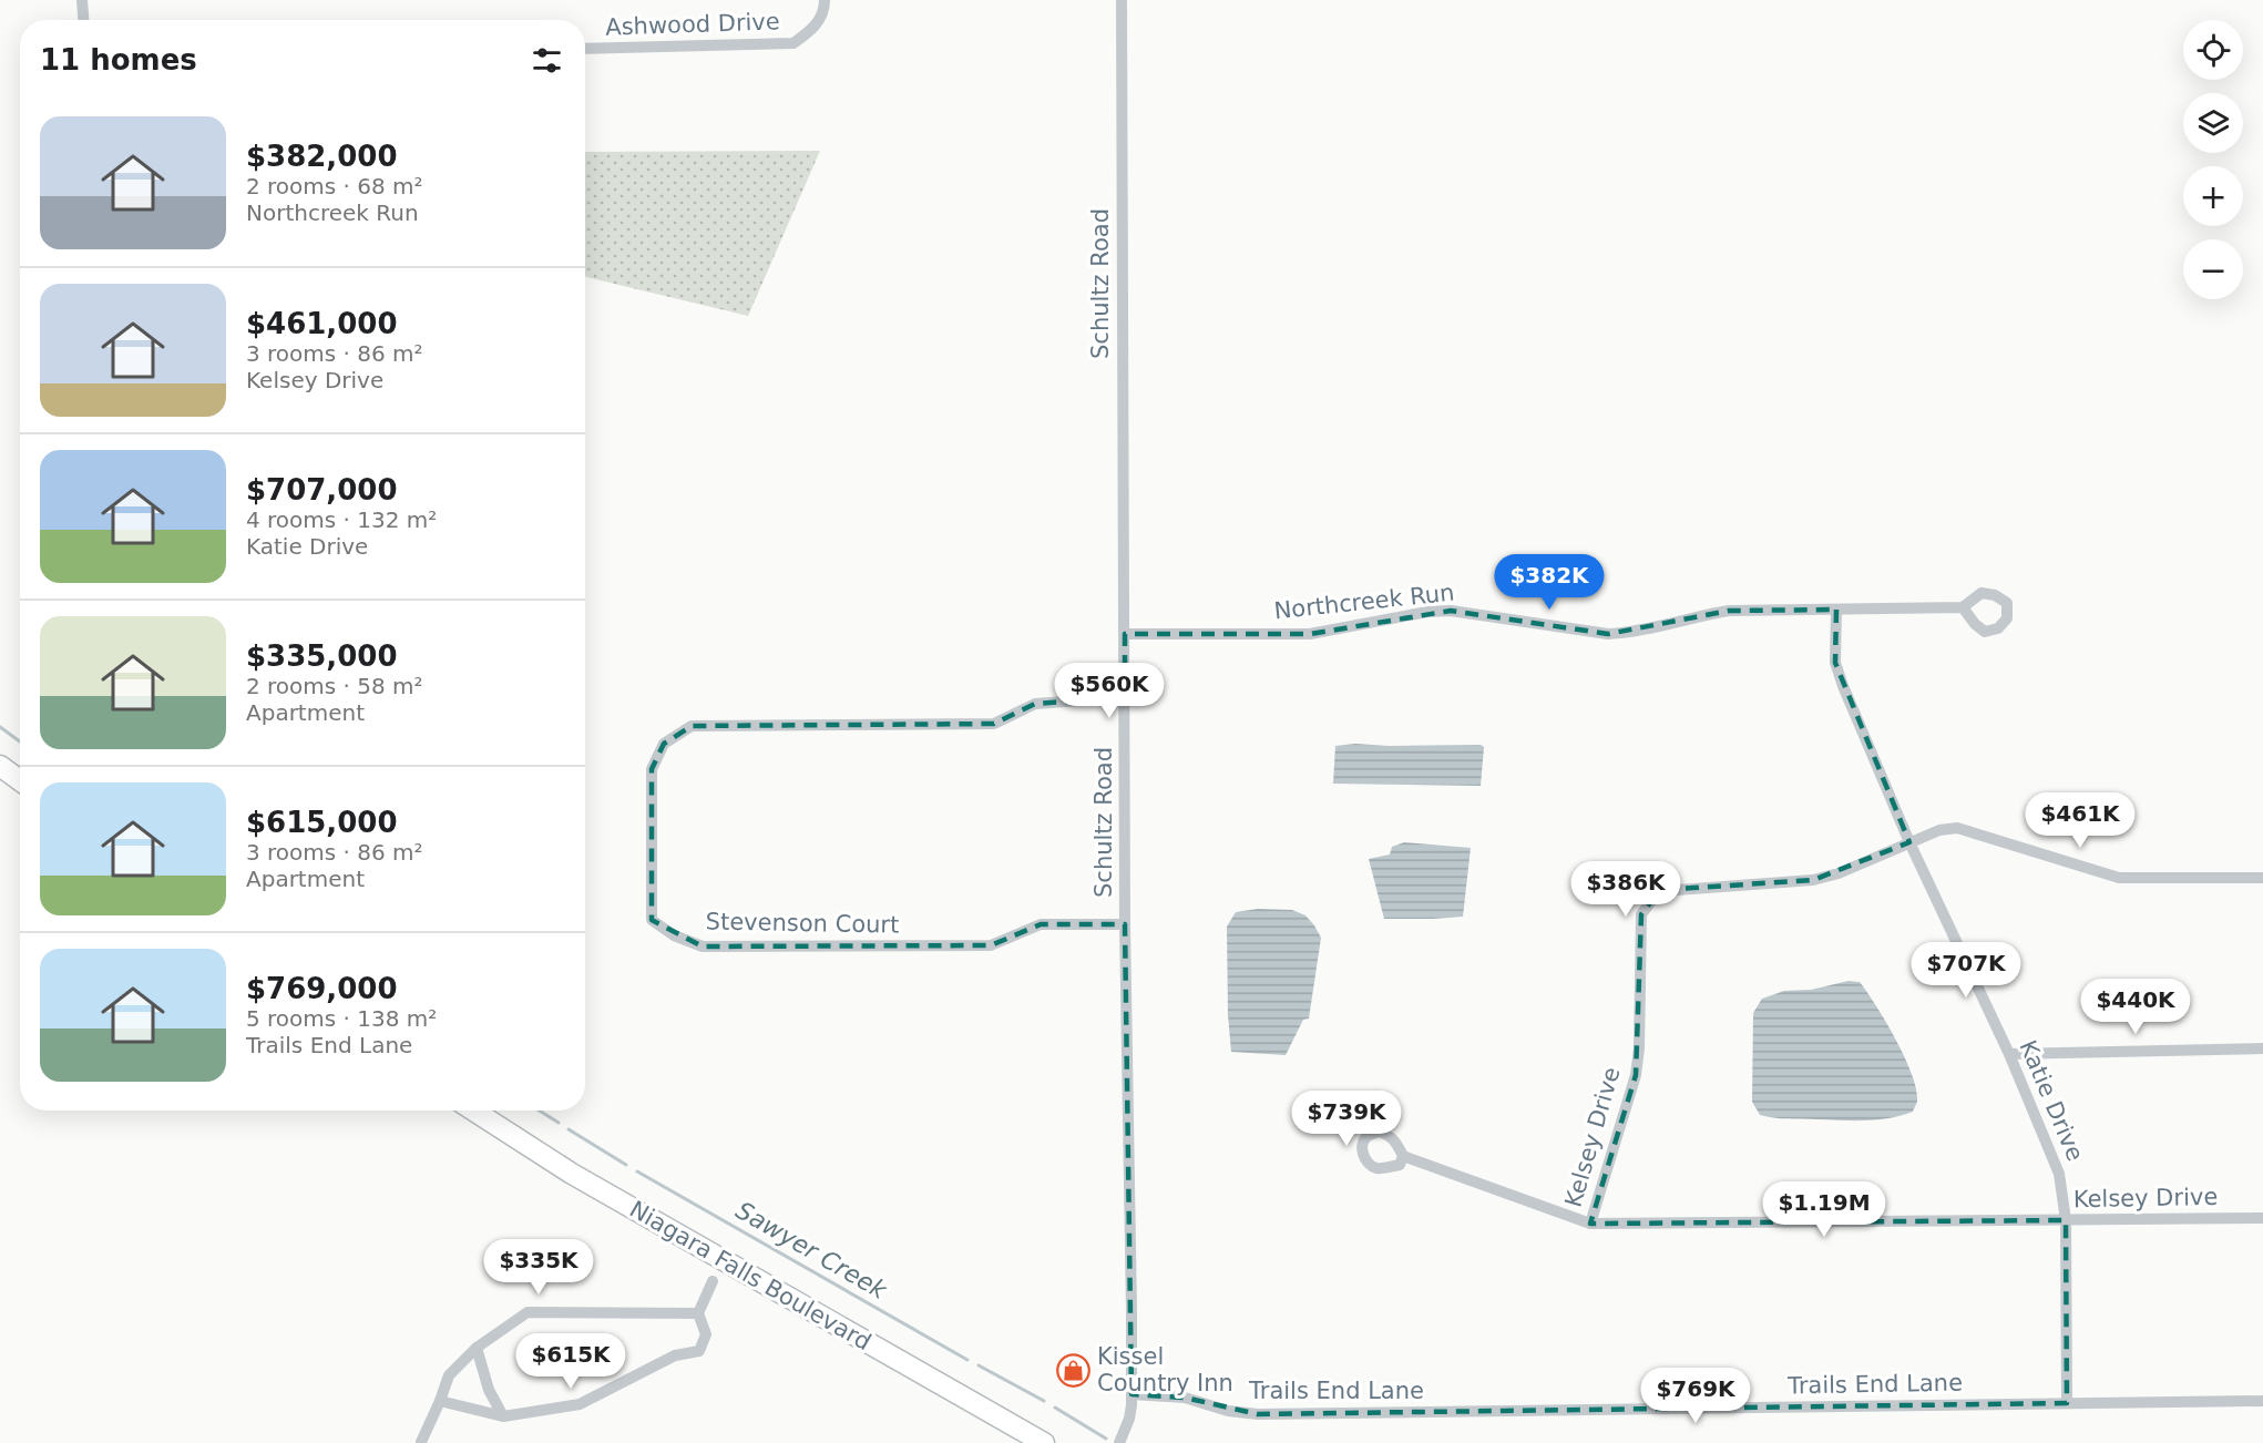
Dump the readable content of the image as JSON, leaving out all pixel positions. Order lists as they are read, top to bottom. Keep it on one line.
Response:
{"streets":{"main road":["Niagara Falls Boulevard"],"street":["Ashwood Drive","Schultz Road","Northcreek Run","Stevenson Court","Katie Drive","Kelsey Drive","Trails End Lane"]},"crossings":[["Schultz Road","Northcreek Run"],["Schultz Road","Stevenson Court"],["Schultz Road","Trails End Lane"],["Northcreek Run","Katie Drive"],["Katie Drive","Kelsey Drive"],["Katie Drive","Trails End Lane"]],"water":["Sawyer Creek"],"places":{"shop":["Kissel Country Inn"]},"page":{"map_buttons":["+","−"],"heading":"11 homes","list":[{"name":"$382,000","note":"2 rooms · 68 m² · Northcreek Run"},{"name":"$461,000","note":"3 rooms · 86 m² · Kelsey Drive"},{"name":"$707,000","note":"4 rooms · 132 m² · Katie Drive"},{"name":"$335,000","note":"2 rooms · 58 m² · Apartment"},{"name":"$615,000","note":"3 rooms · 86 m² · Apartment"},{"name":"$769,000","note":"5 rooms · 138 m² · Trails End Lane"}],"price":["$382K","$560K","$461K","$386K","$707K","$440K","$739K","$1.19M","$335K","$615K","$769K"]}}
